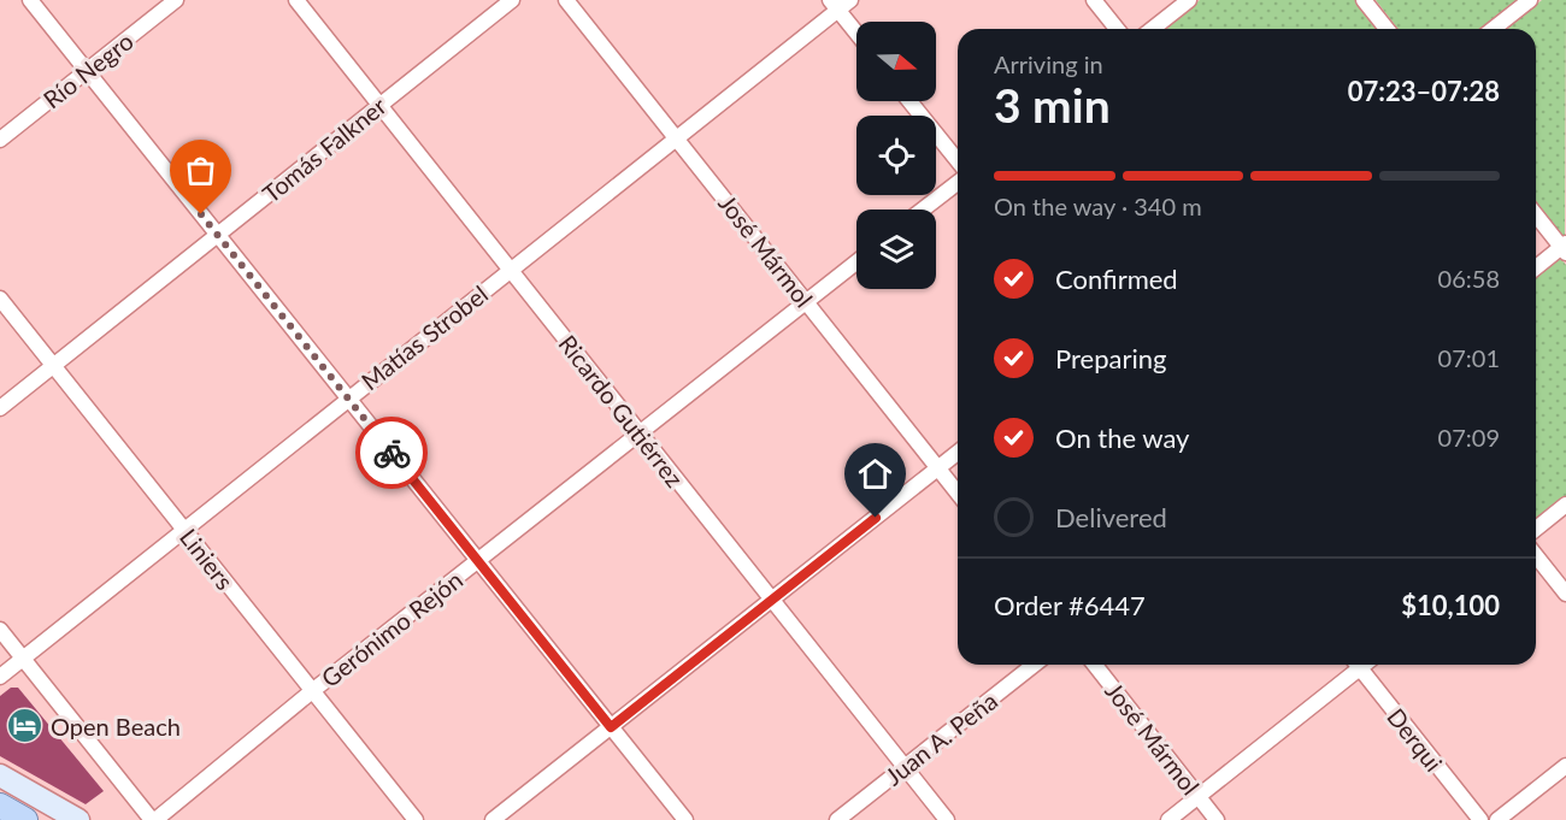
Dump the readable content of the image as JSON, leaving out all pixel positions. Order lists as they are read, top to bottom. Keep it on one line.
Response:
{"streets":{"street":["Río Negro","Tomás Falkner","José Mármol","Matías Strobel","Ricardo Gutiérrez","Liniers","Gerónimo Rejón","Juan A. Peña","Derqui"]},"crossings":[["Tomás Falkner","Ricardo Gutiérrez"],["Tomás Falkner","Liniers"],["José Mármol","Matías Strobel"],["José Mármol","Gerónimo Rejón"],["Matías Strobel","Ricardo Gutiérrez"],["Matías Strobel","Liniers"],["Ricardo Gutiérrez","Gerónimo Rejón"],["Ricardo Gutiérrez","Juan A. Peña"],["Liniers","Gerónimo Rejón"]],"places":{"hotel":["Open Beach"]},"north":"right","page":{"heading":["3 min","Arriving in","07:23–07:28"],"panel":["Order #6447","$10,100"],"bar":"On the way · 340 m","list":[["Confirmed","06:58"],["Preparing","07:01"],["On the way","07:09"],"Delivered"]}}
